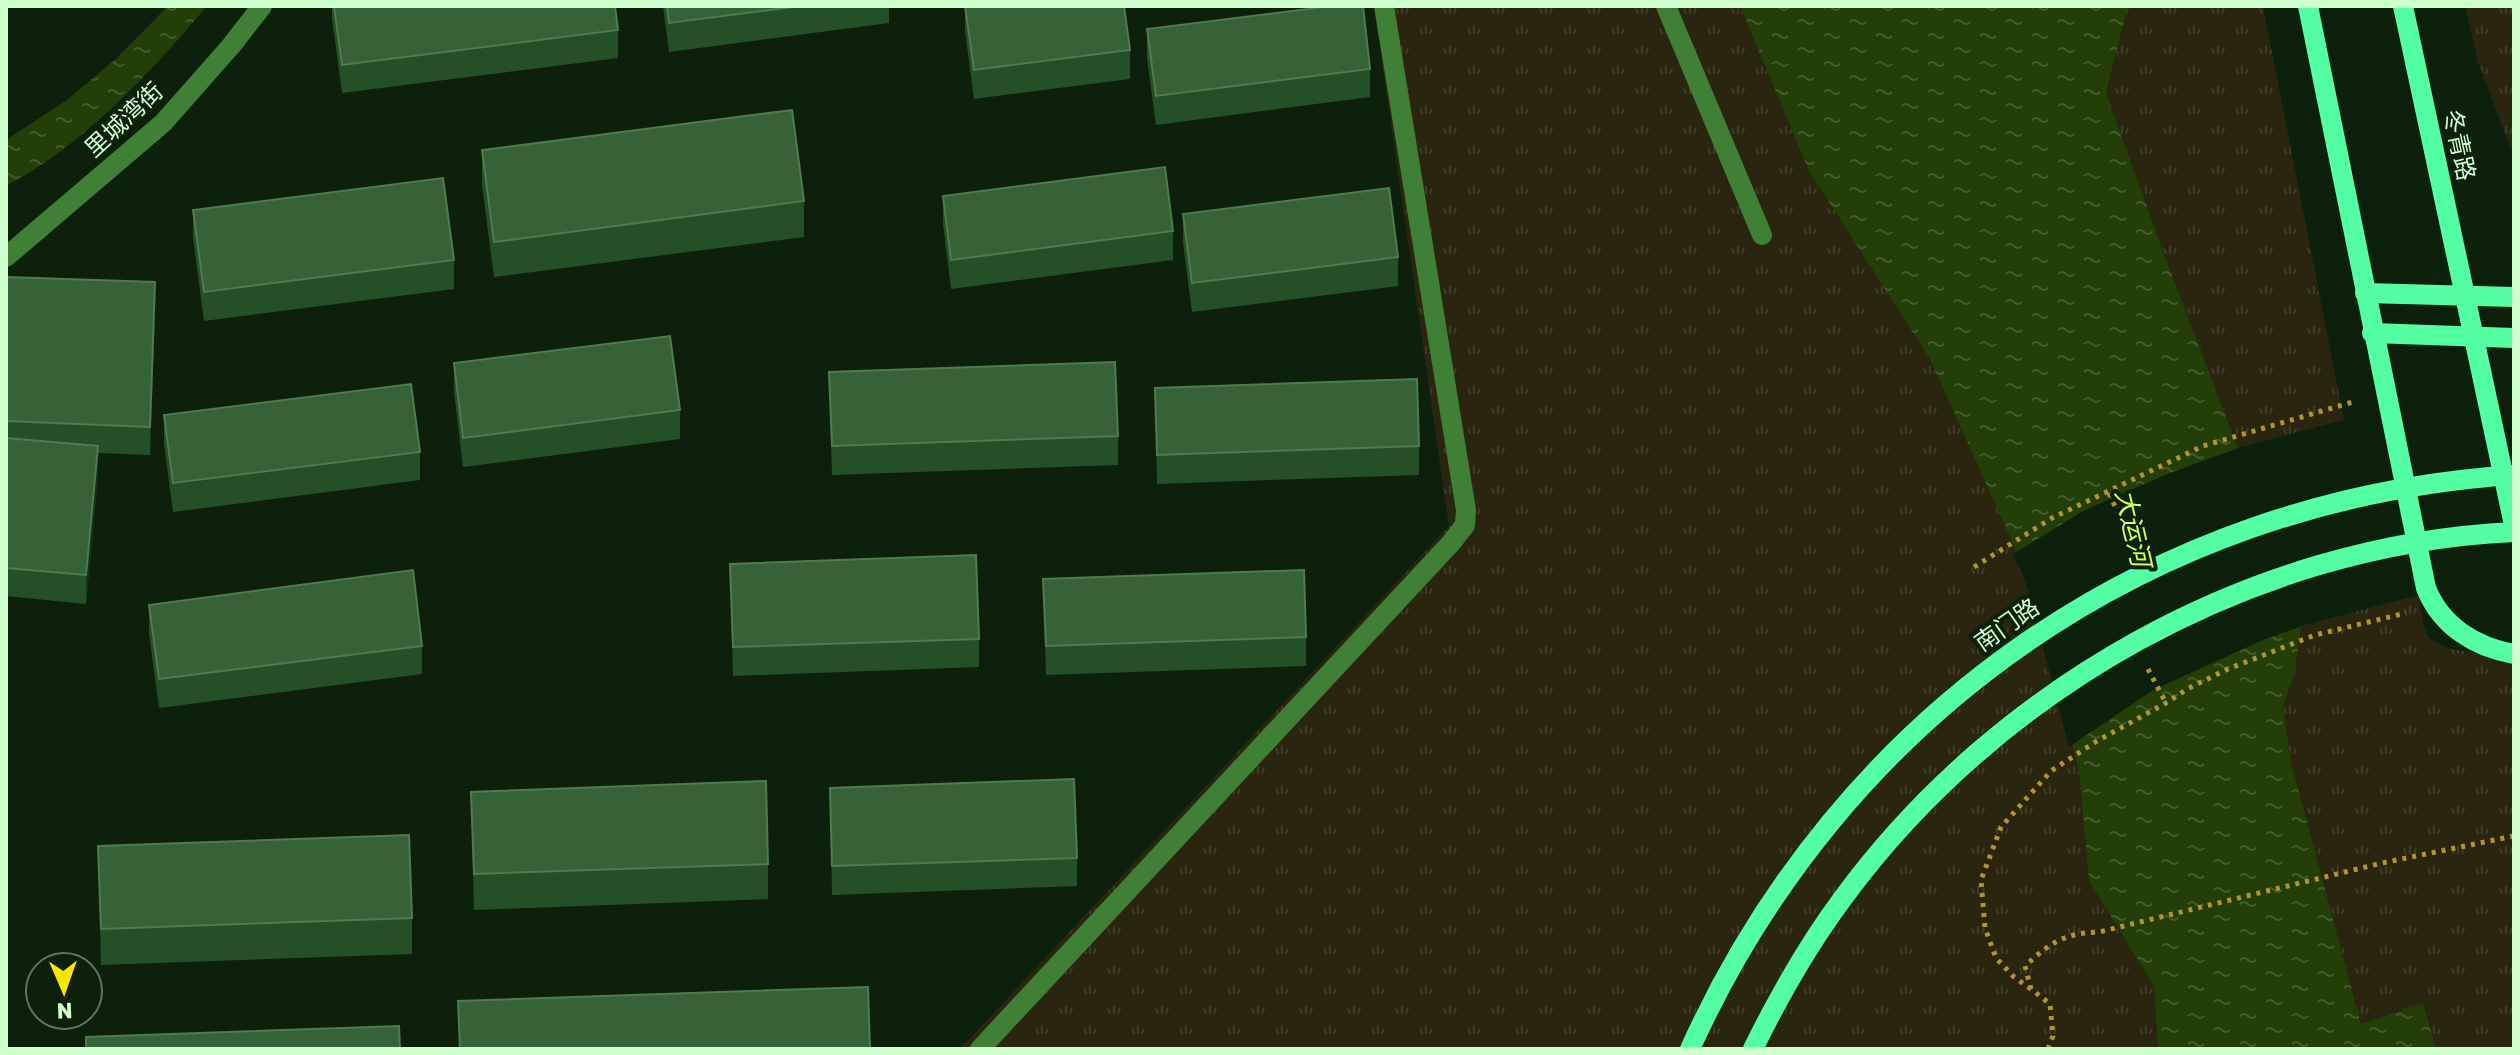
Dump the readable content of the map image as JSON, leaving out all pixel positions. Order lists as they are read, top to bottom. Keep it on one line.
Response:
{"streets":{"main road":["冬青路","南门路"],"street":["里城湾街"]},"water":["大运河"],"north":"bottom"}
